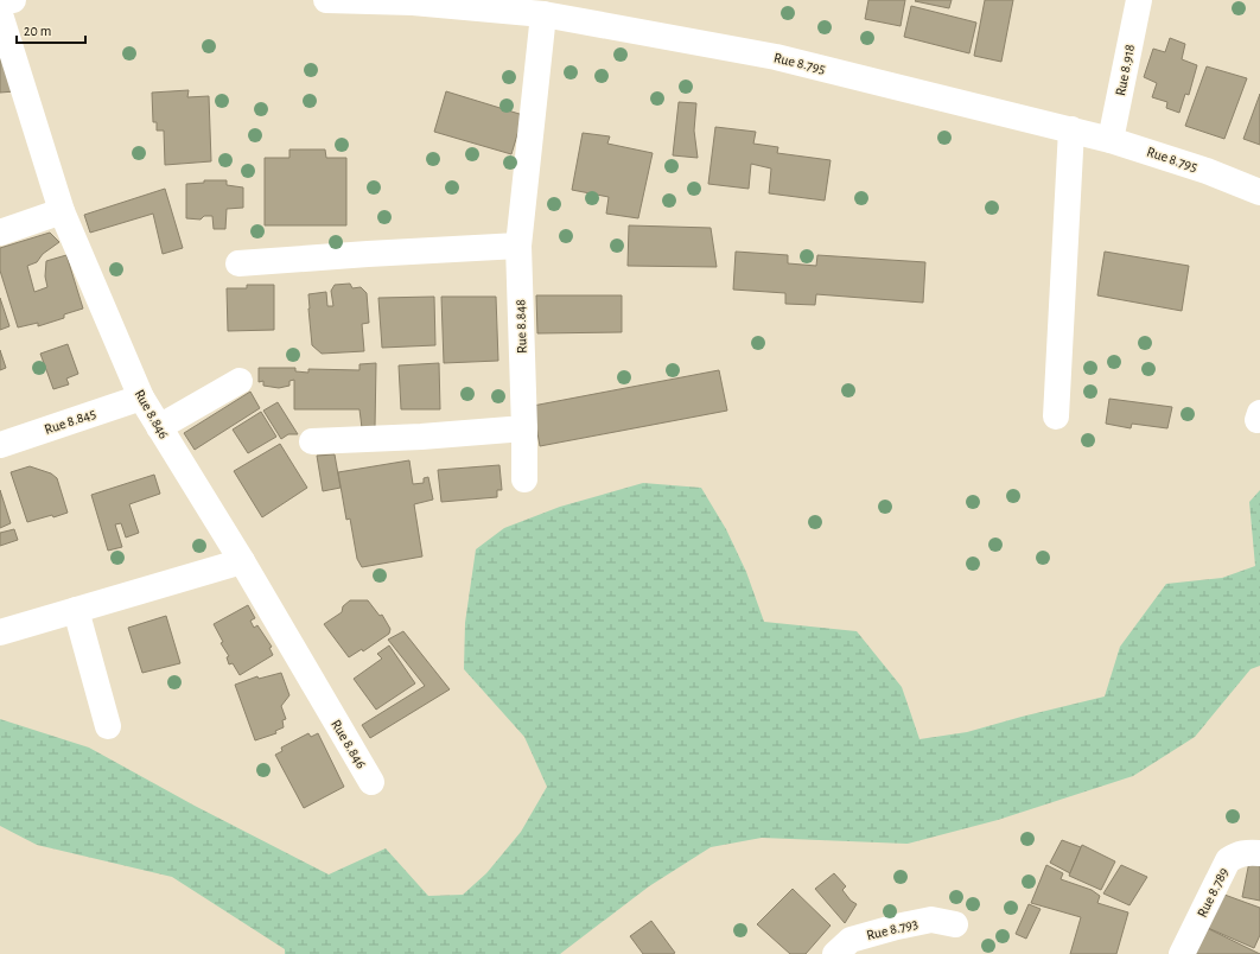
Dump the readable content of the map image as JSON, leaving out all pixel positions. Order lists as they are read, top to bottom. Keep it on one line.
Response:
{"streets":{"main road":["Rue 8.795","Rue 8.918","Rue 8.848","Rue 8.846","Rue 8.845","Rue 8.789","Rue 8.793"]},"crossings":[["Rue 8.795","Rue 8.918"],["Rue 8.795","Rue 8.848"],["Rue 8.846","Rue 8.845"]],"scale_bar":"20 m"}
